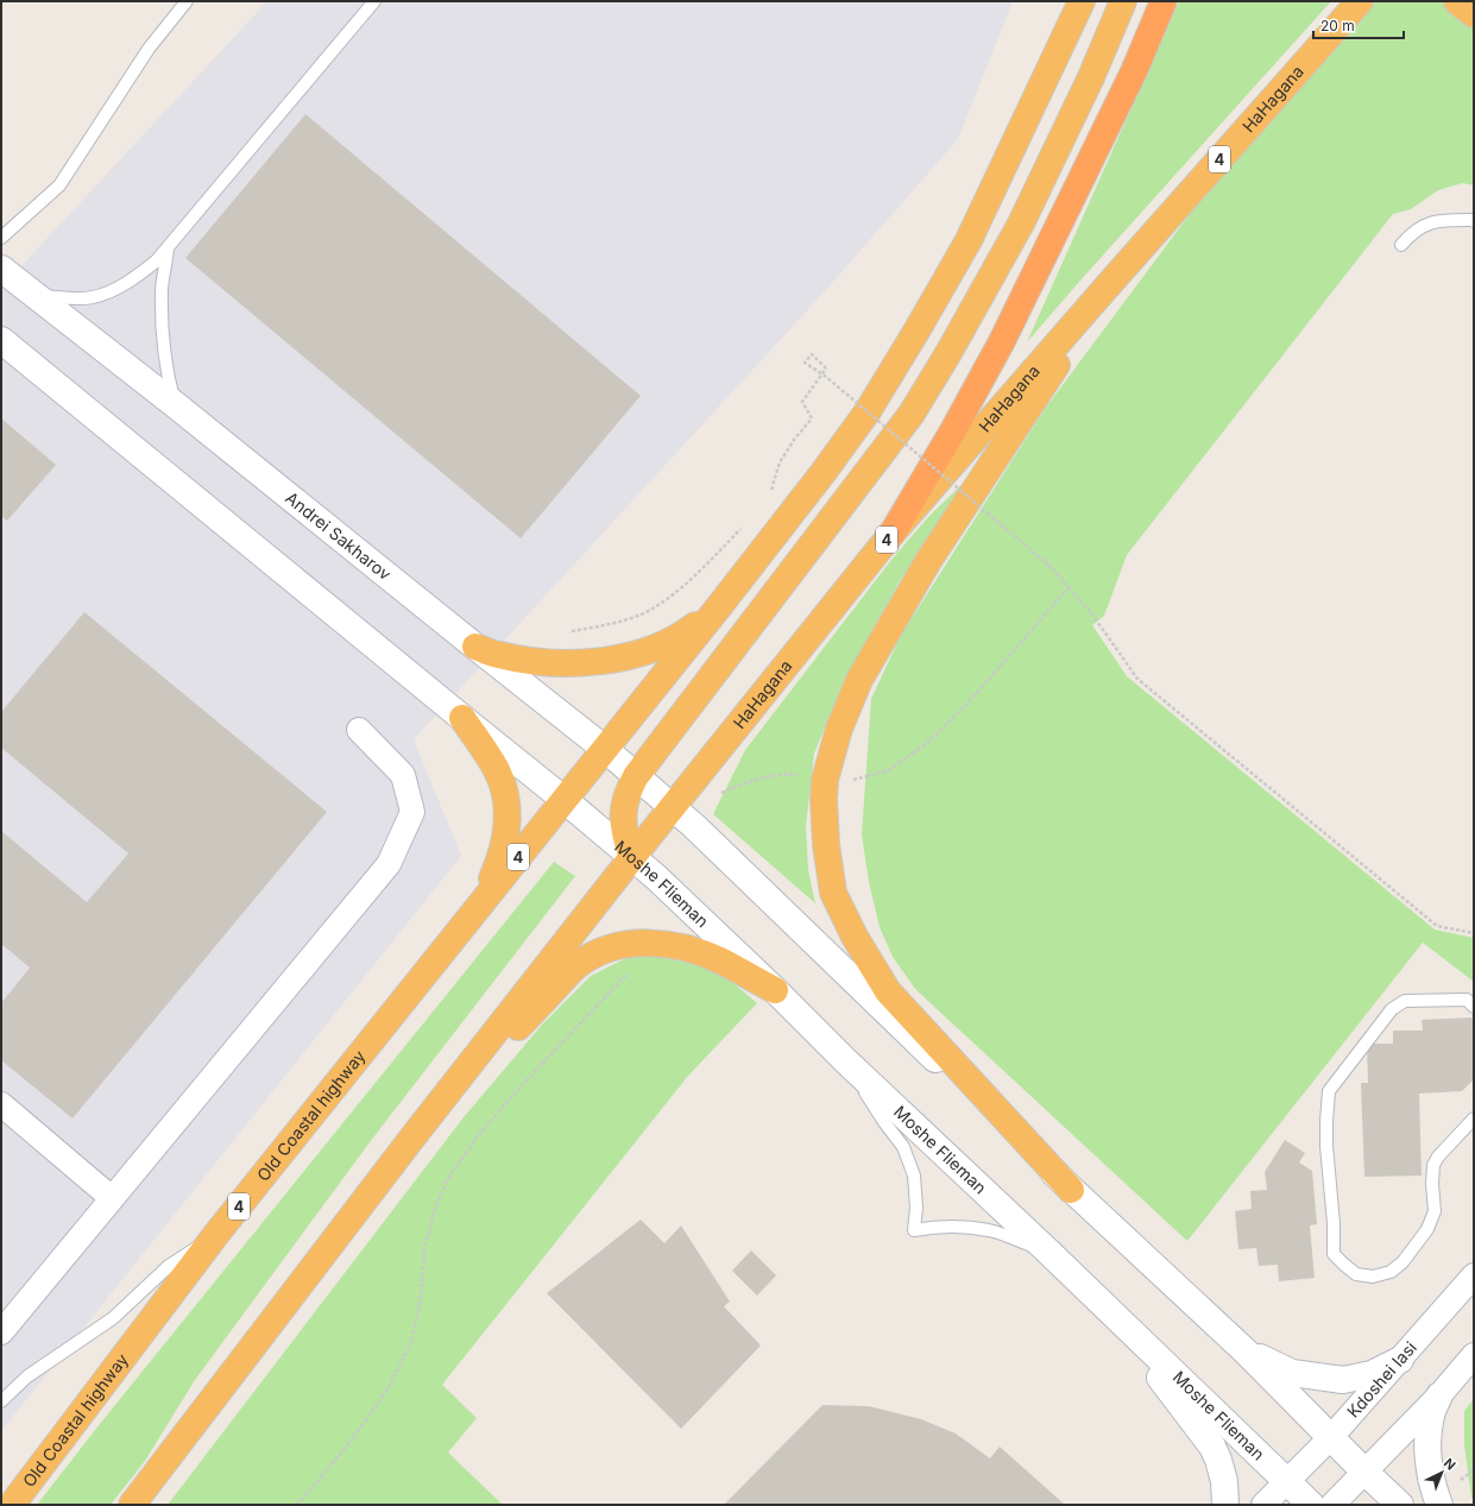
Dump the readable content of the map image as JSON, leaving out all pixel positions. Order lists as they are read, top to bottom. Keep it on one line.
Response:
{"streets":{"highway":["HaHagana","4","Old Coastal highway"],"main road":["Andrei Sakharov","Moshe Flieman"],"street":["Kdoshei Iasi"]},"crossings":[["HaHagana","4"],["HaHagana","Andrei Sakharov"],["4","Andrei Sakharov"],["4","Moshe Flieman"],["4","Old Coastal highway"],["Moshe Flieman","Old Coastal highway"],["Moshe Flieman","Kdoshei Iasi"]],"scale_bar":"20 m","north":"top right"}
